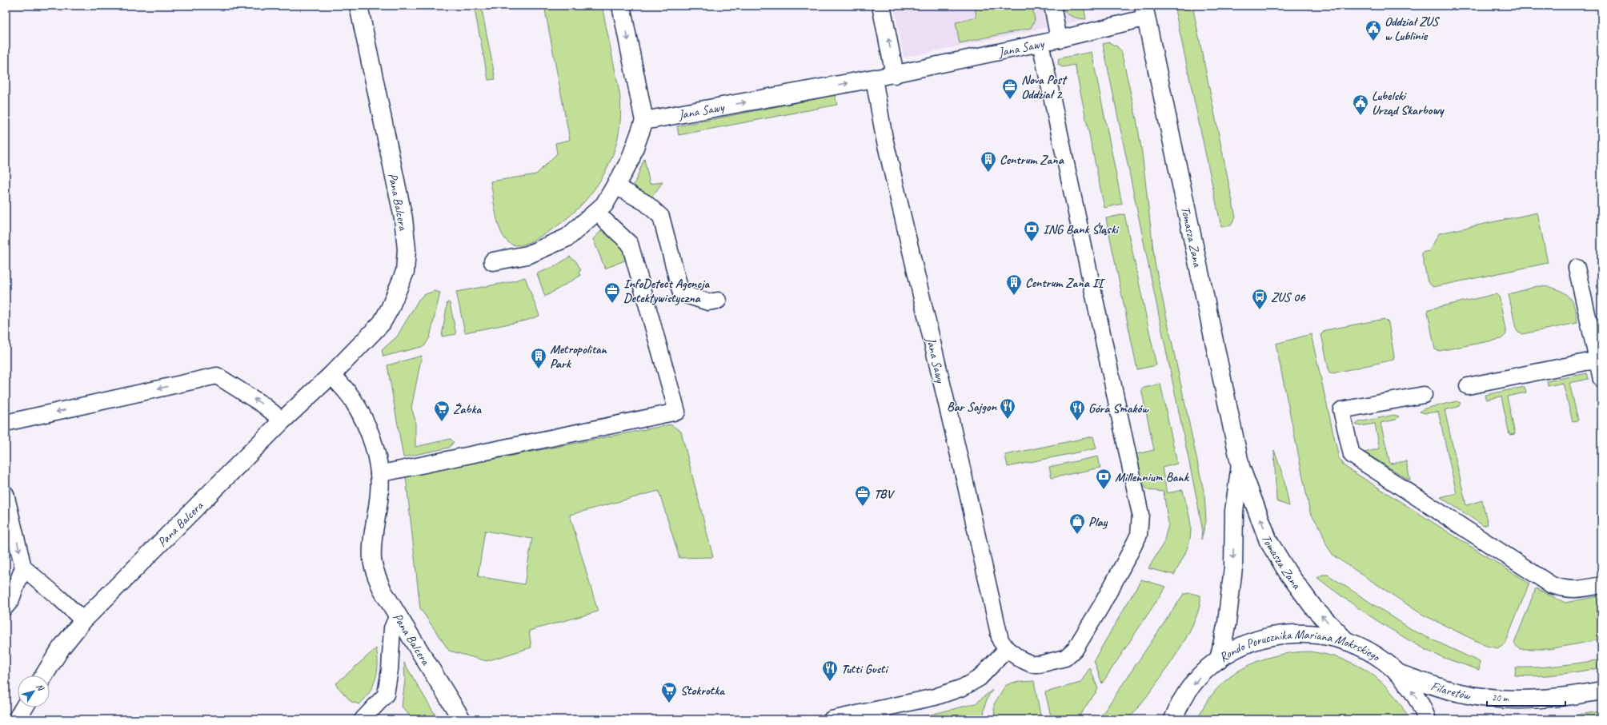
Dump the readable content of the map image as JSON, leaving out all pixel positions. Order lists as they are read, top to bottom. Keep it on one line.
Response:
{"streets":{"street":["Jana Sawy","Pana Balcera","Tomasza Zana","Rondo Porucznika Mariana Mokrskiego","Filaretów"]},"crossings":[["Jana Sawy","Tomasza Zana"],["Tomasza Zana","Rondo Porucznika Mariana Mokrskiego"],["Rondo Porucznika Mariana Mokrskiego","Filaretów"]],"places":{"public building":["Oddział ZUS w Lublinie","Lubelski Urząd Skarbowy"],"office":["Nova Post Oddział 2","InfoDetect Agencja Detektywistyczna","TBV"],"building":["Centrum Zana","Centrum Zana II","Metropolitan Park"],"bank":["ING Bank Śląski","Millennium Bank"],"bus stop":["ZUS 06"],"restaurant":["Bar Sajgon","Góra Smaków","Tutti Gusti"],"supermarket":["Żabka","Stokrotka"],"shop":["Play"]},"scale_bar":"20 m","north":"top right"}
